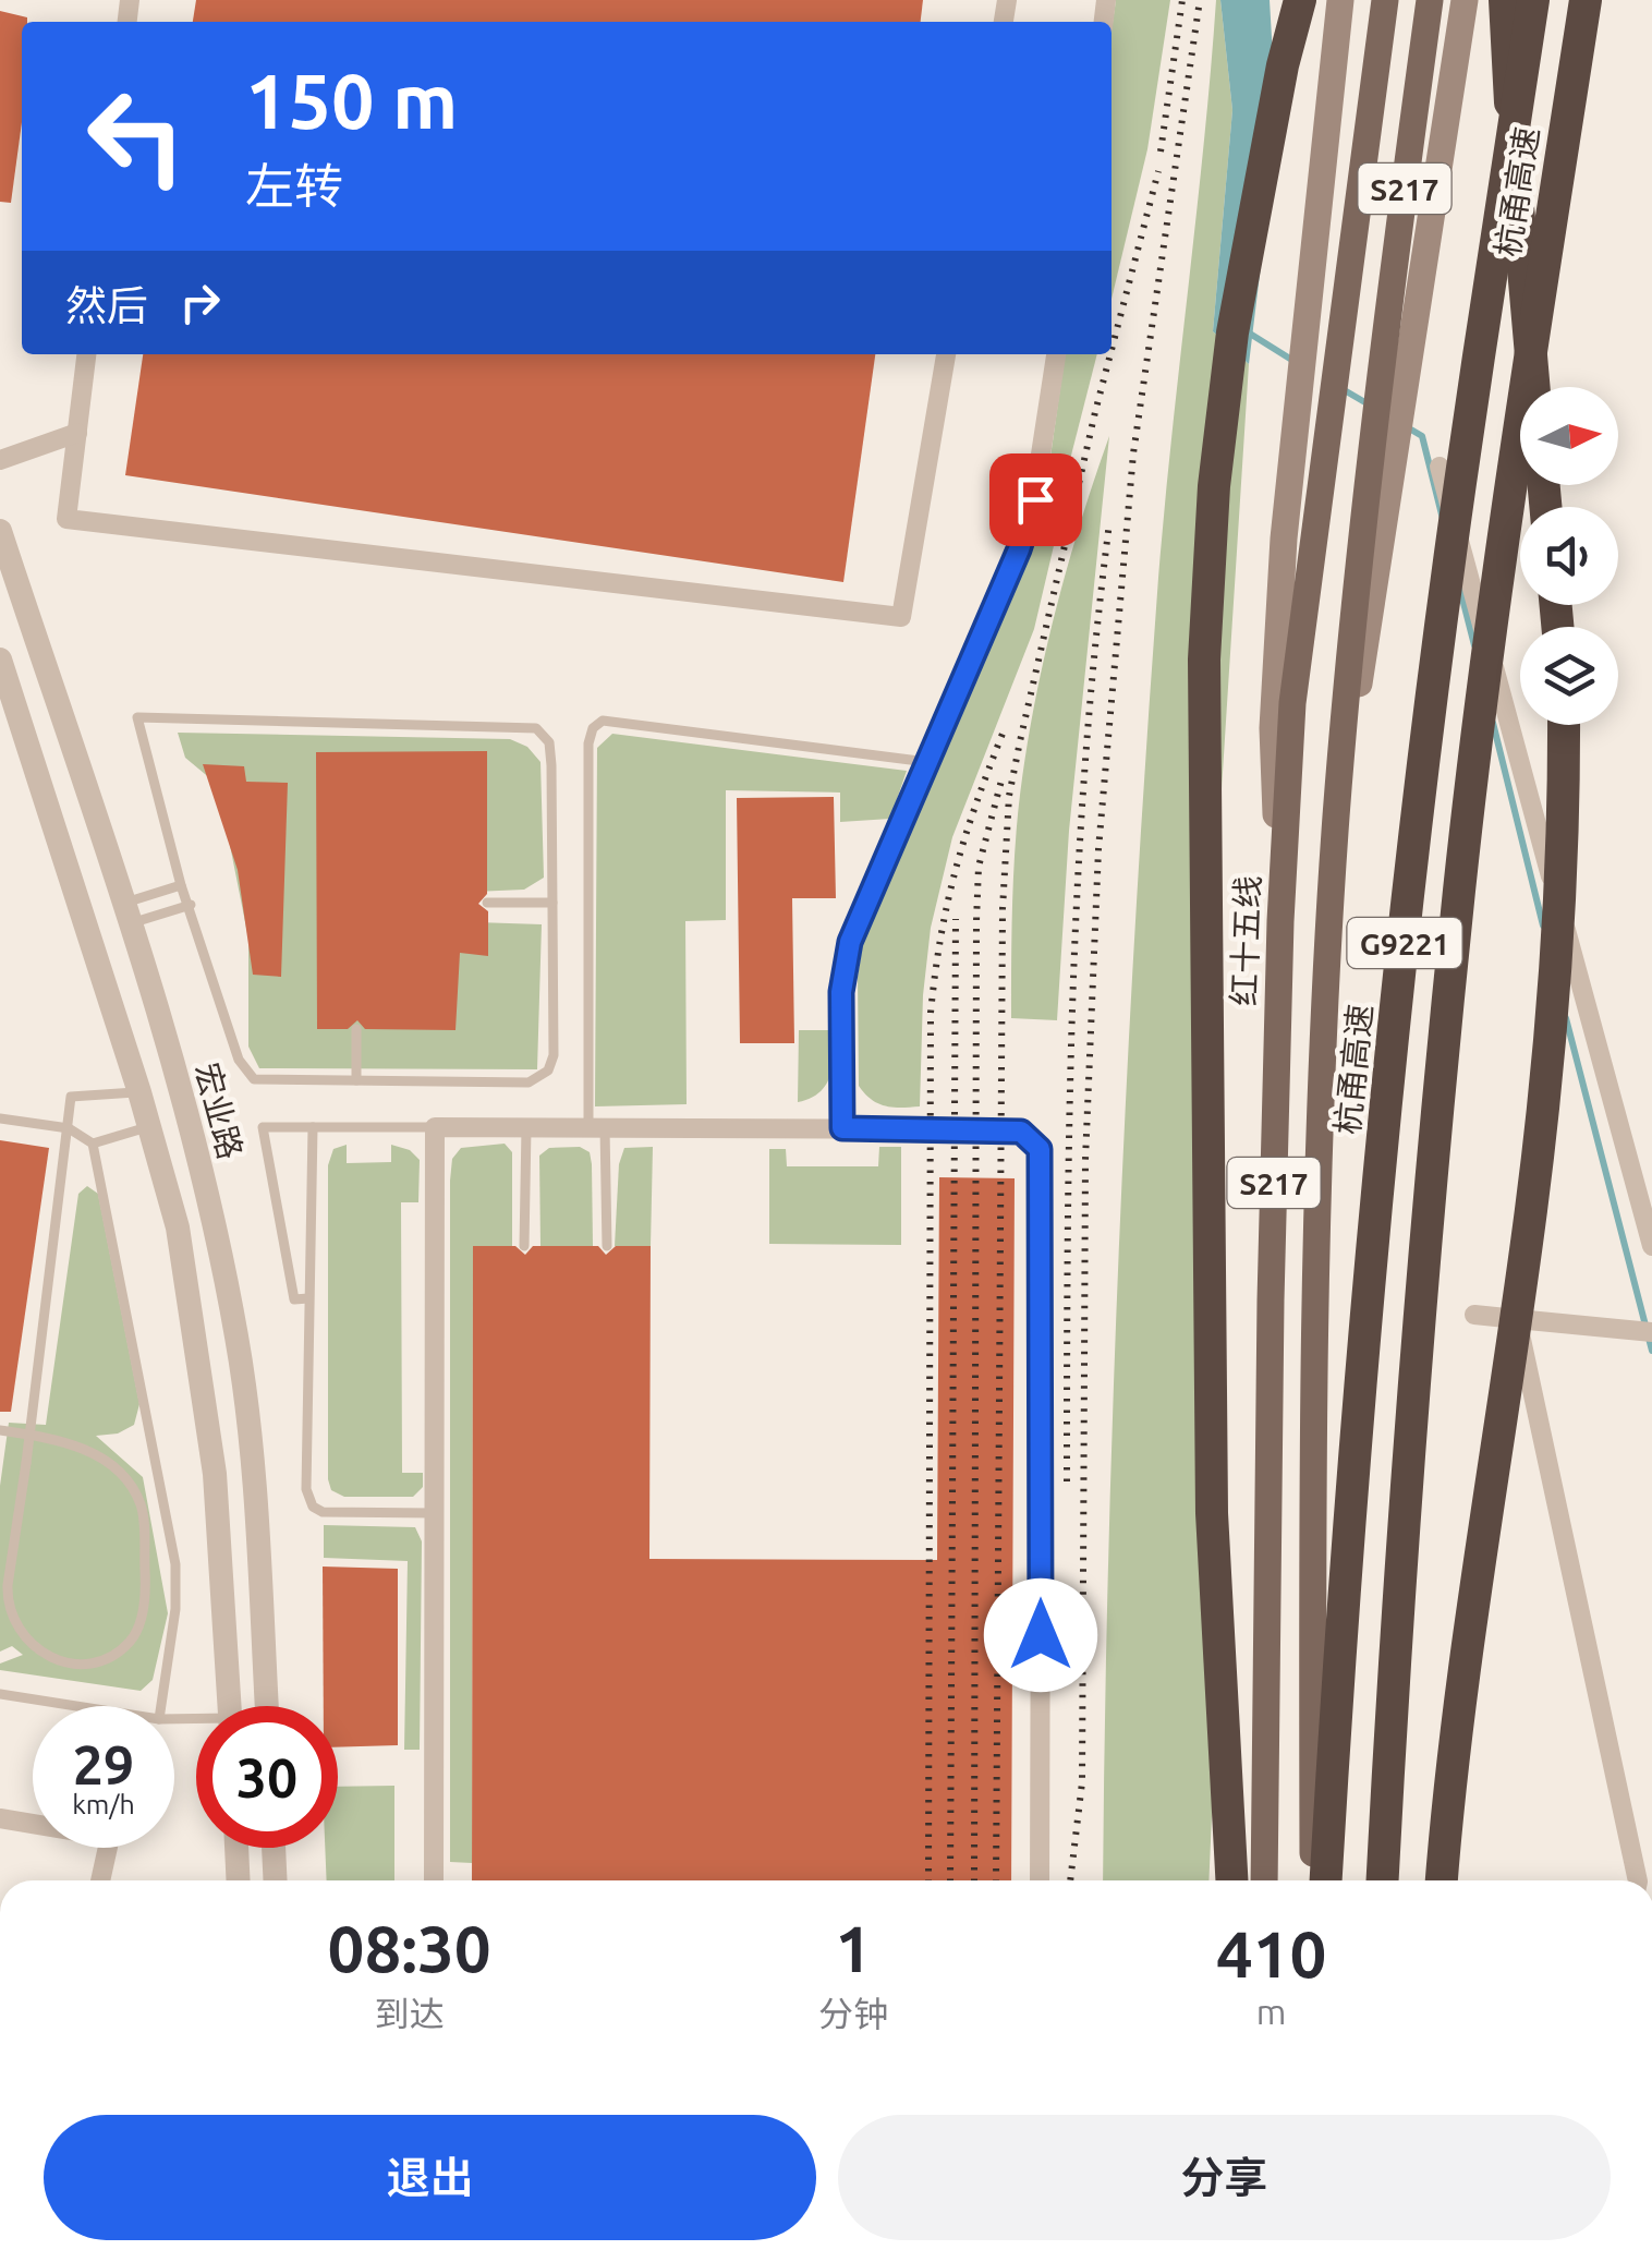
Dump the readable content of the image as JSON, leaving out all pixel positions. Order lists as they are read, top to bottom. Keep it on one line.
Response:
{"streets":{"highway":["杭甬高速","G9221"],"main road":["S217","红十五线"],"street":["宏业路"]},"north":"right","page":{"turn":["150 m","左转"],"then":"然后","speed":"29 km/h","limit":"30","eta":["08:30","到达","1","分钟","410","m"],"buttons":["退出","分享"]}}
